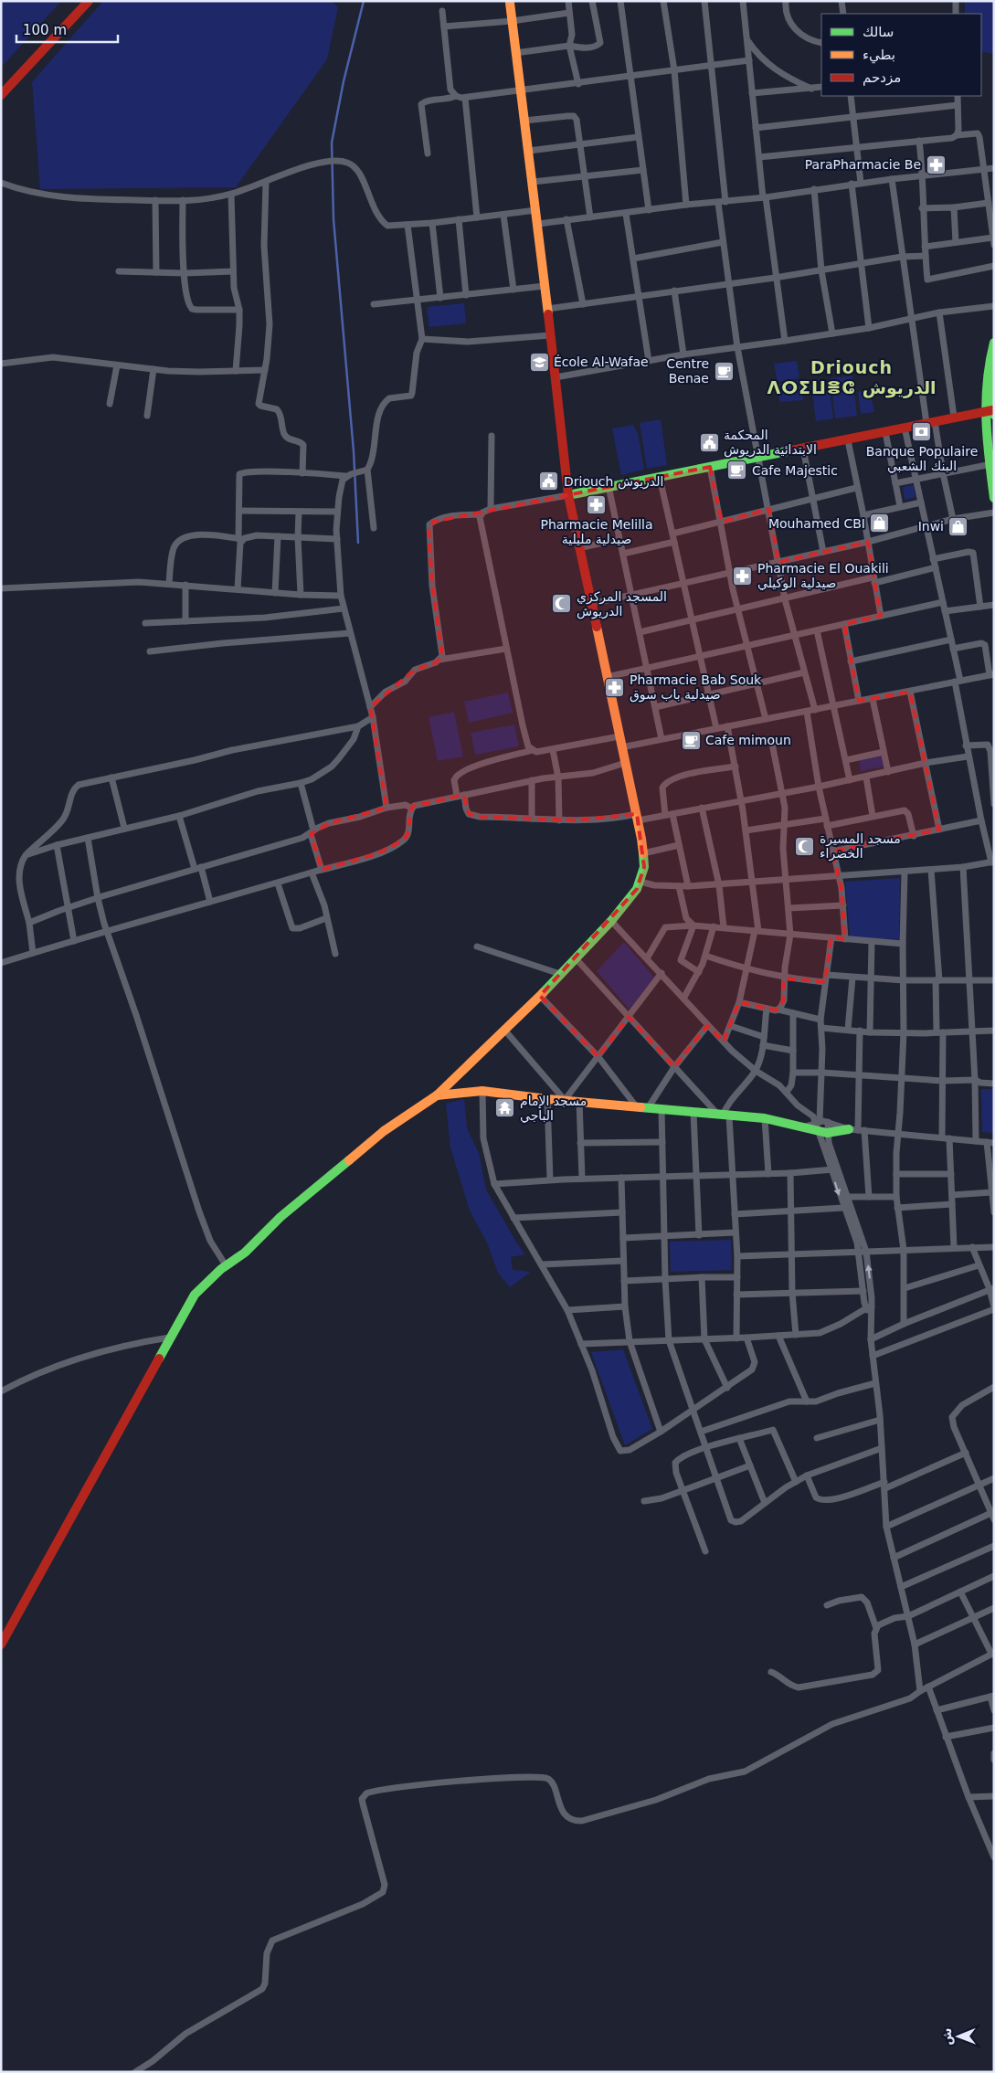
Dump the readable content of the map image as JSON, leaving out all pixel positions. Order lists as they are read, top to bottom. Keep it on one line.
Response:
{"districts":["Driouch ⴷⵔⵉⵡⴻⵛ الدريوش"],"places":{"pharmacy":["ParaPharmacie Be","Pharmacie Melilla صيدلية مليلية","Pharmacie El Ouakili صيدلية الوكيلي","Pharmacie Bab Souk صيدلية باب سوق"],"school or university":["École Al-Wafae"],"cafe":["Centre Benae","Cafe Majestic","Cafe mimoun"],"bank":["Banque Populaire البنك الشعبي"],"public building":["المحكمة الابتدائية الدريوش","Driouch الدريوش"],"shop":["Mouhamed CBI","Inwi"],"mosque":["المسجد المركزي الدريوش","مسجد المسيرة الخضراء"],"temple":["مسجد الإمام الباجي"]},"legend":["سالك","بطيء","مزدحم"],"scale_bar":"100 m","north":"left"}
